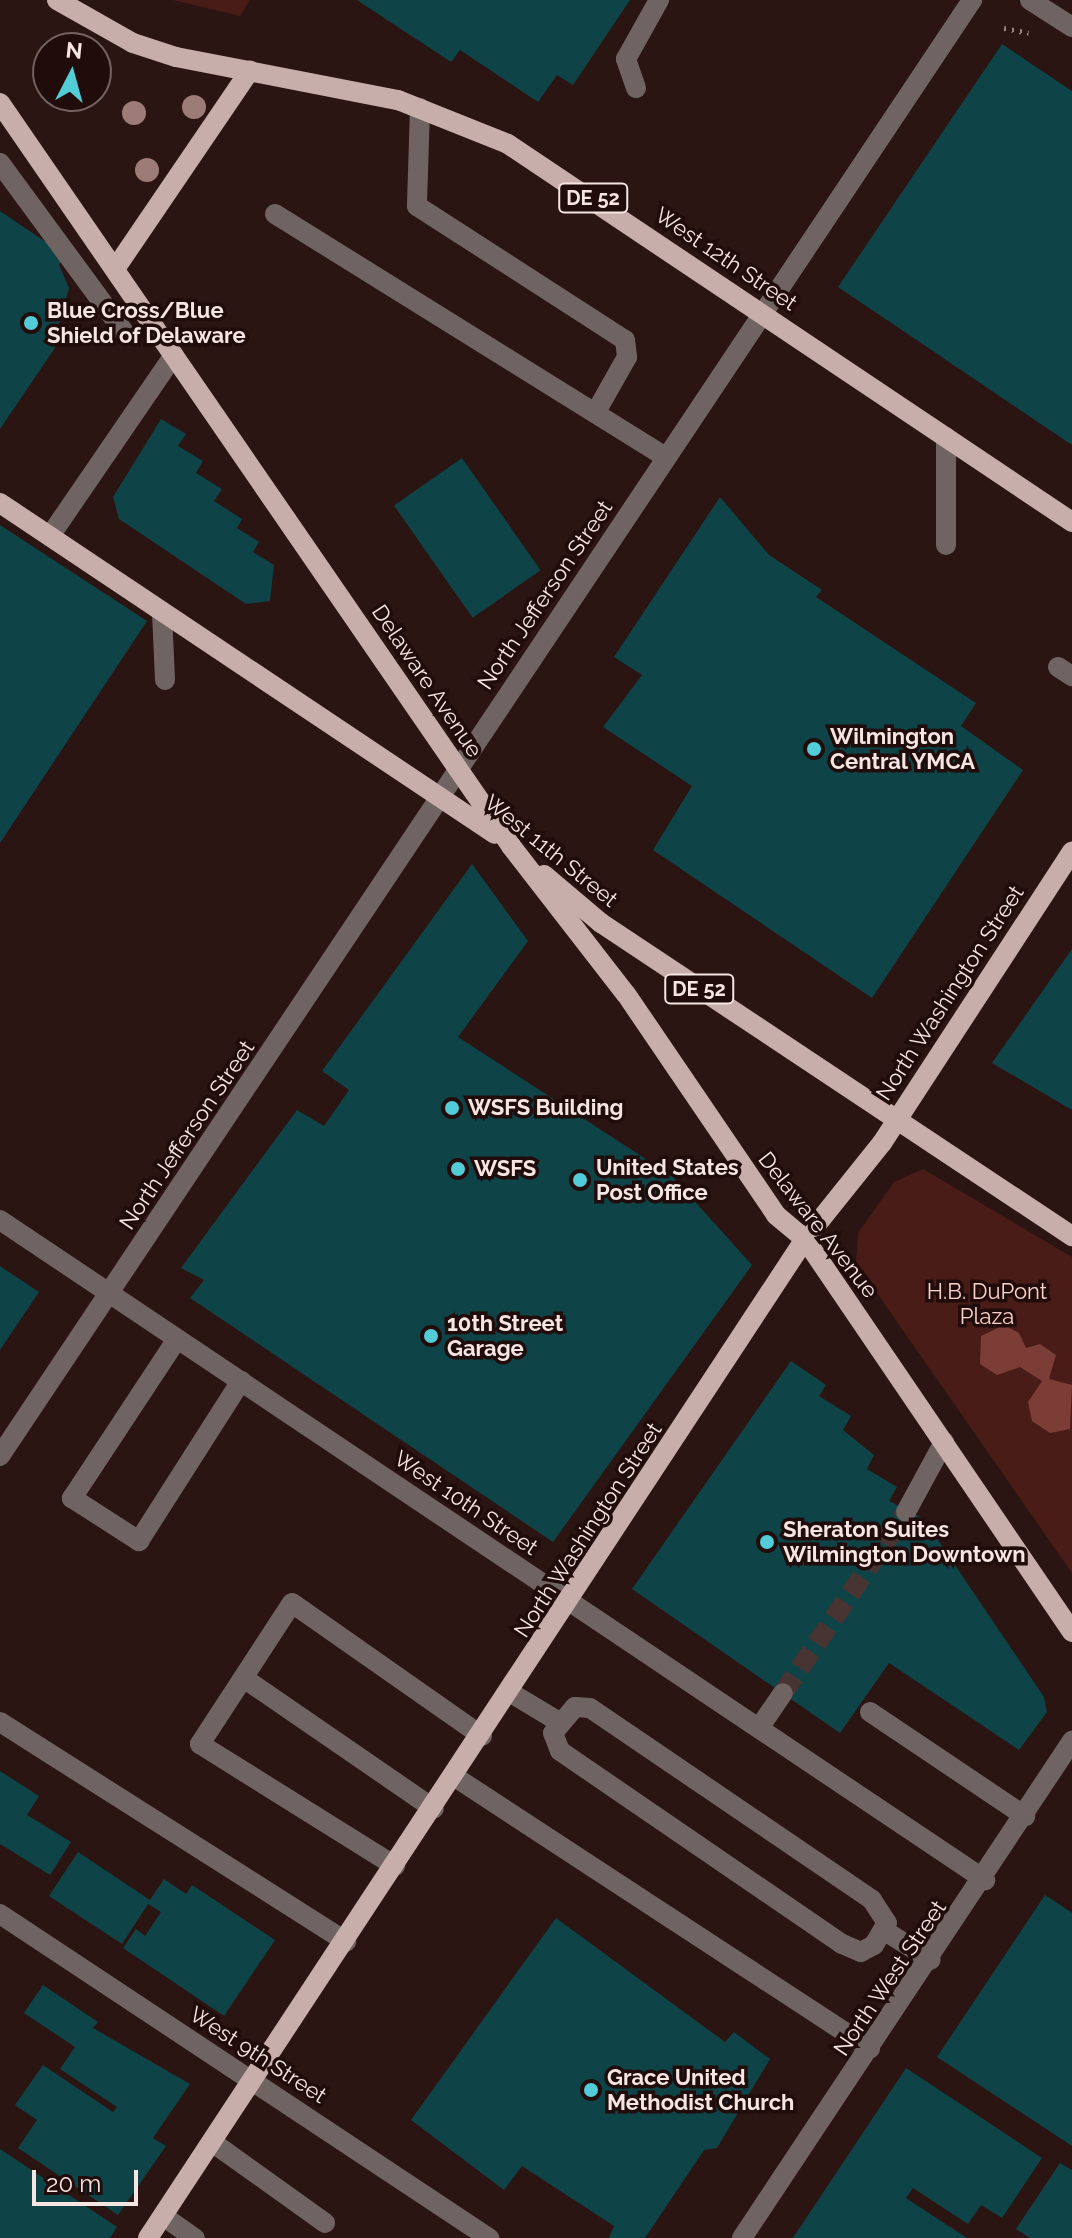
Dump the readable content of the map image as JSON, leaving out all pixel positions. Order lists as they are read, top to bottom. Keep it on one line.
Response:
{"streets":{"main road":["DE 52","West 12th Street","Delaware Avenue","West 11th Street","North Washington Street"],"street":["North Jefferson Street","West 10th Street","North West Street","West 9th Street"]},"crossings":[["West 12th Street","North Jefferson Street"],["North Jefferson Street","Delaware Avenue"],["North Jefferson Street","West 11th Street"],["North Jefferson Street","West 10th Street"],["Delaware Avenue","West 11th Street"],["Delaware Avenue","North Washington Street"],["West 11th Street","North Washington Street"],["North Washington Street","West 10th Street"],["North Washington Street","West 9th Street"],["West 10th Street","North West Street"]],"parks":["H.B. DuPont Plaza"],"places":["Blue Cross/Blue Shield of Delaware","Wilmington Central YMCA","WSFS Building","WSFS","United States Post Office","10th Street Garage","Sheraton Suites Wilmington Downtown","Grace United Methodist Church"],"scale_bar":"20 m","north":"top"}
